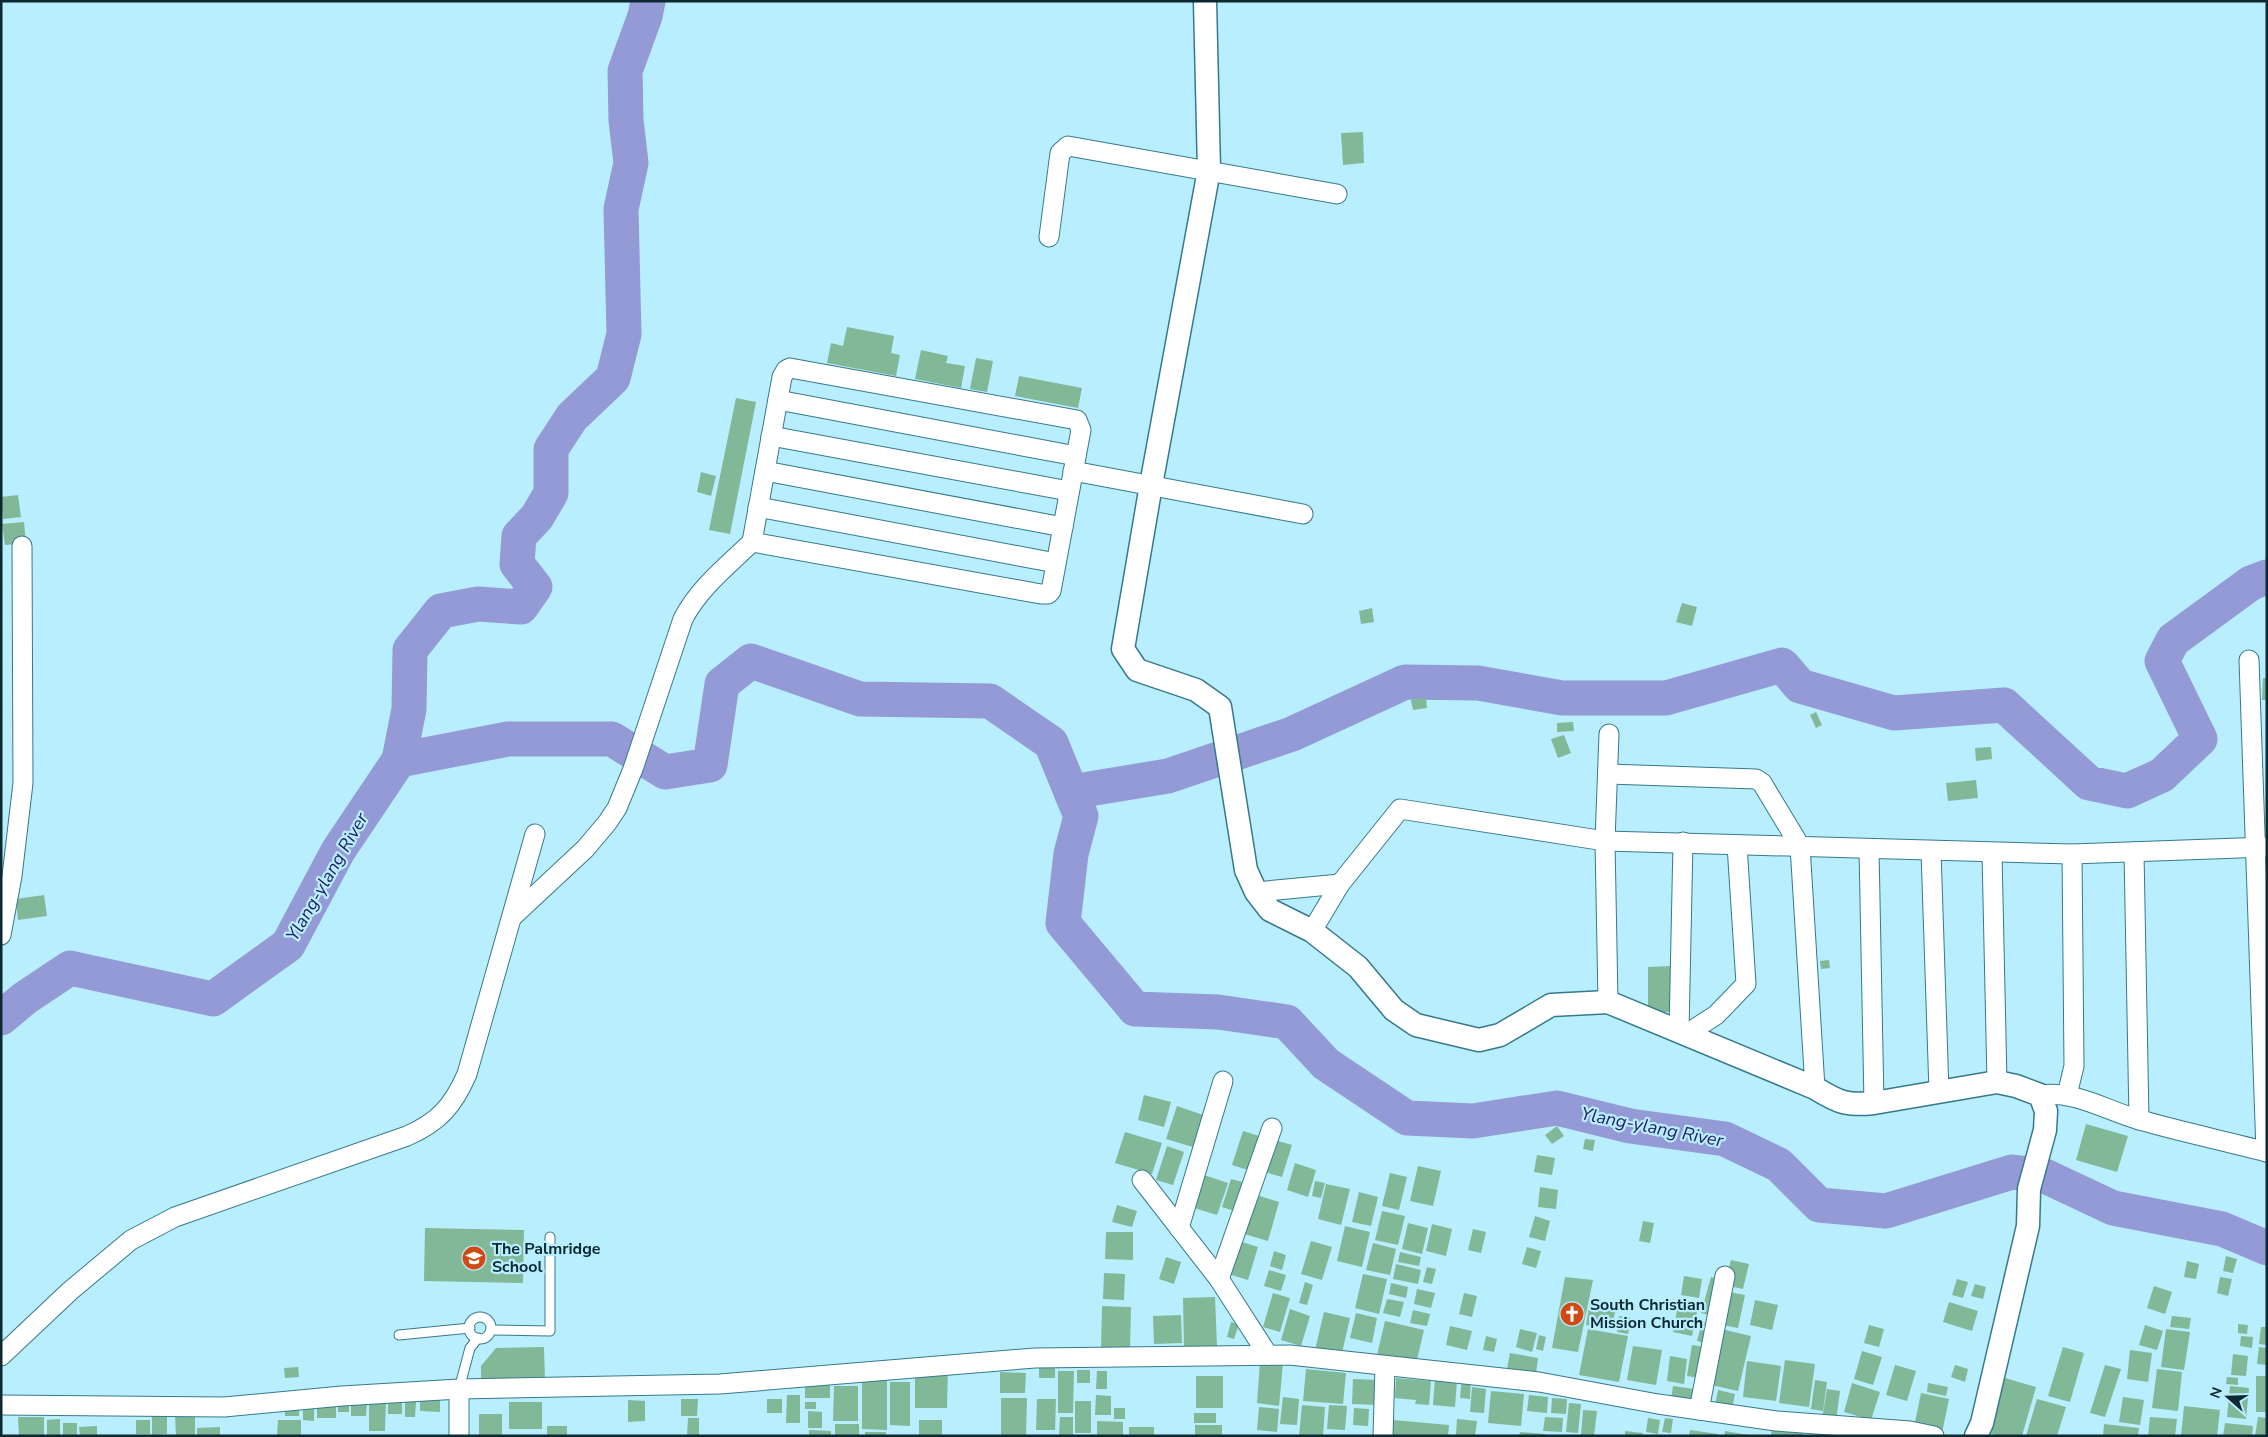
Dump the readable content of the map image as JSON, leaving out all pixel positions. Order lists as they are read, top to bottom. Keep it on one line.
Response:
{"water":["Ylang-ylang River"],"places":{"school or university":["The Palmridge School"],"church":["South Christian Mission Church"]},"north":"left"}
